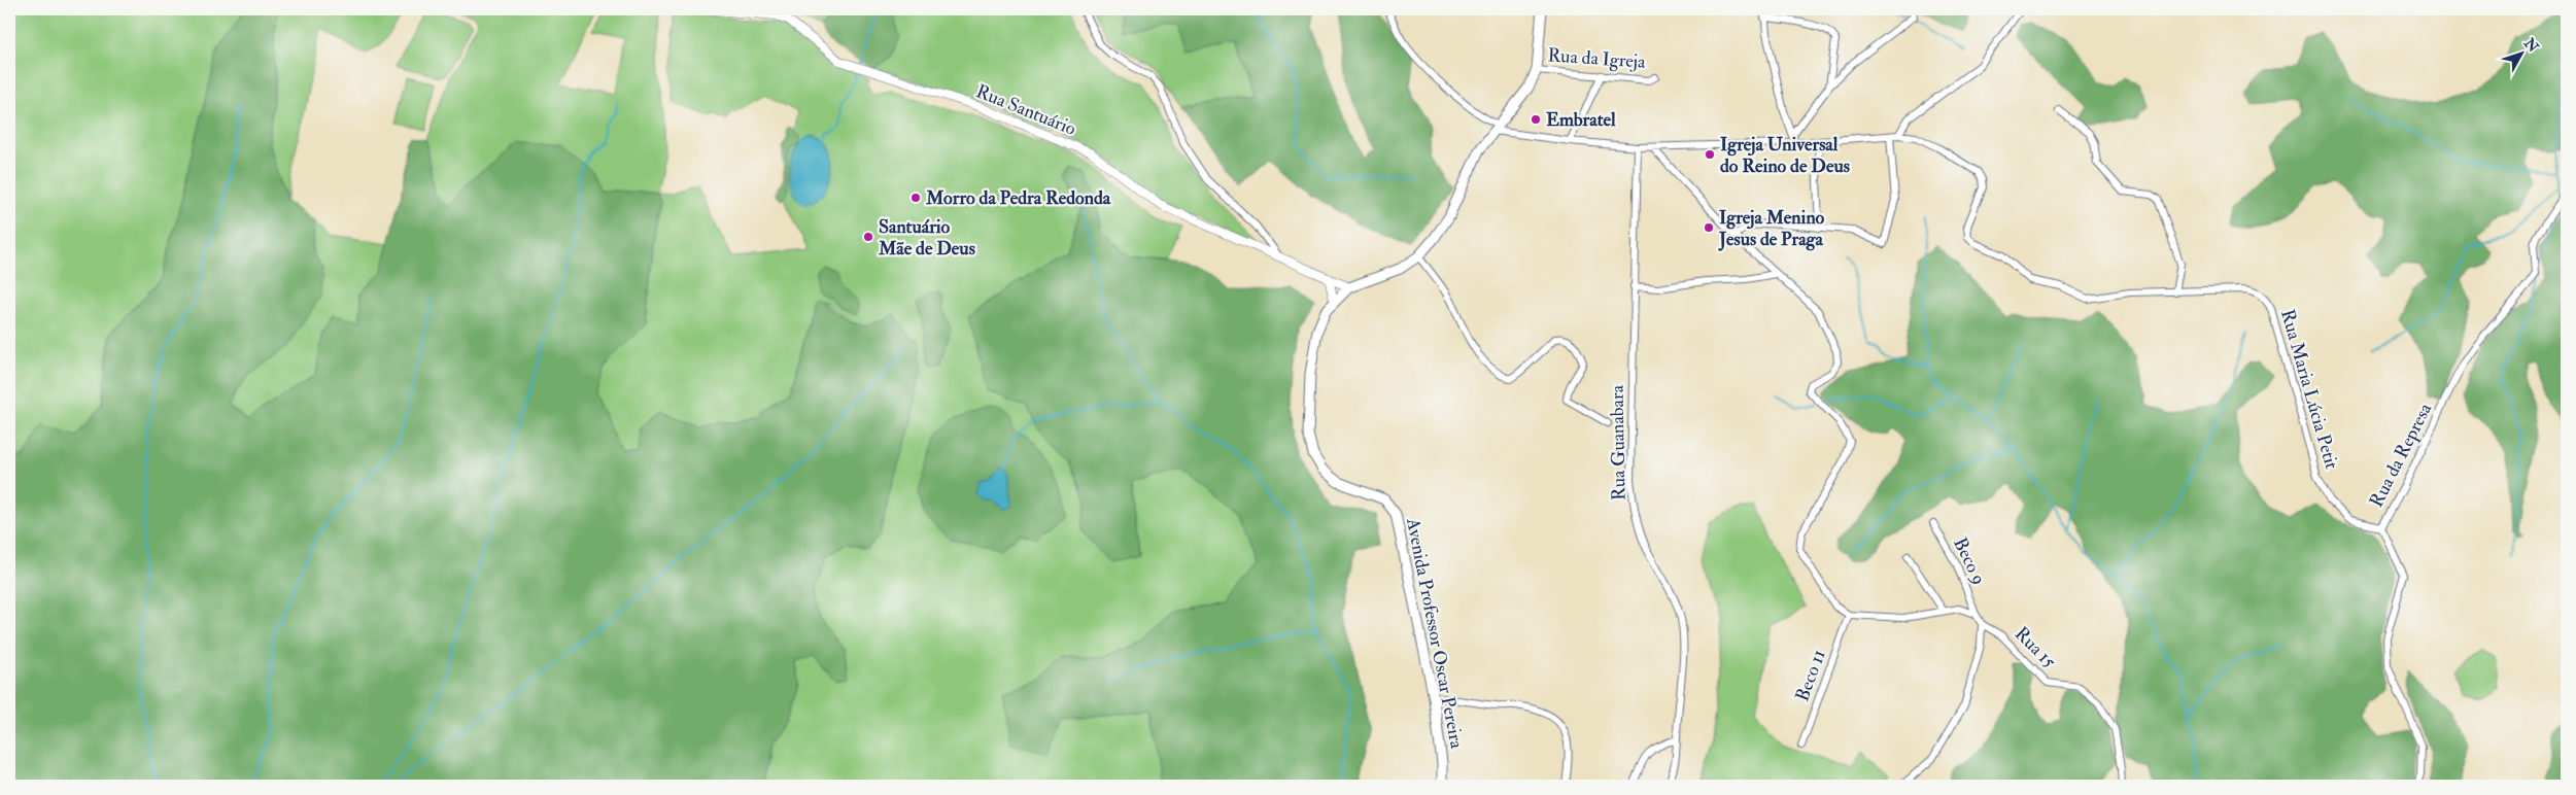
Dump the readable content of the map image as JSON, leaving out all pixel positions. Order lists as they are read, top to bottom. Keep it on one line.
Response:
{"streets":{"main road":["Avenida Professor Oscar Pereira"],"street":["Rua da Igreja","Rua Santuário","Rua Maria Lúcia Petit","Rua Guanabara","Rua da Represa","Beco 9","Rua 15","Beco 11"]},"crossings":[["Rua da Igreja","Avenida Professor Oscar Pereira"],["Rua Santuário","Avenida Professor Oscar Pereira"],["Rua Maria Lúcia Petit","Rua da Represa"],["Beco 9","Rua 15"]],"places":["Embratel","Igreja Universal do Reino de Deus","Morro da Pedra Redonda","Igreja Menino Jesus de Praga","Santuário Mãe de Deus"],"north":"top right"}
